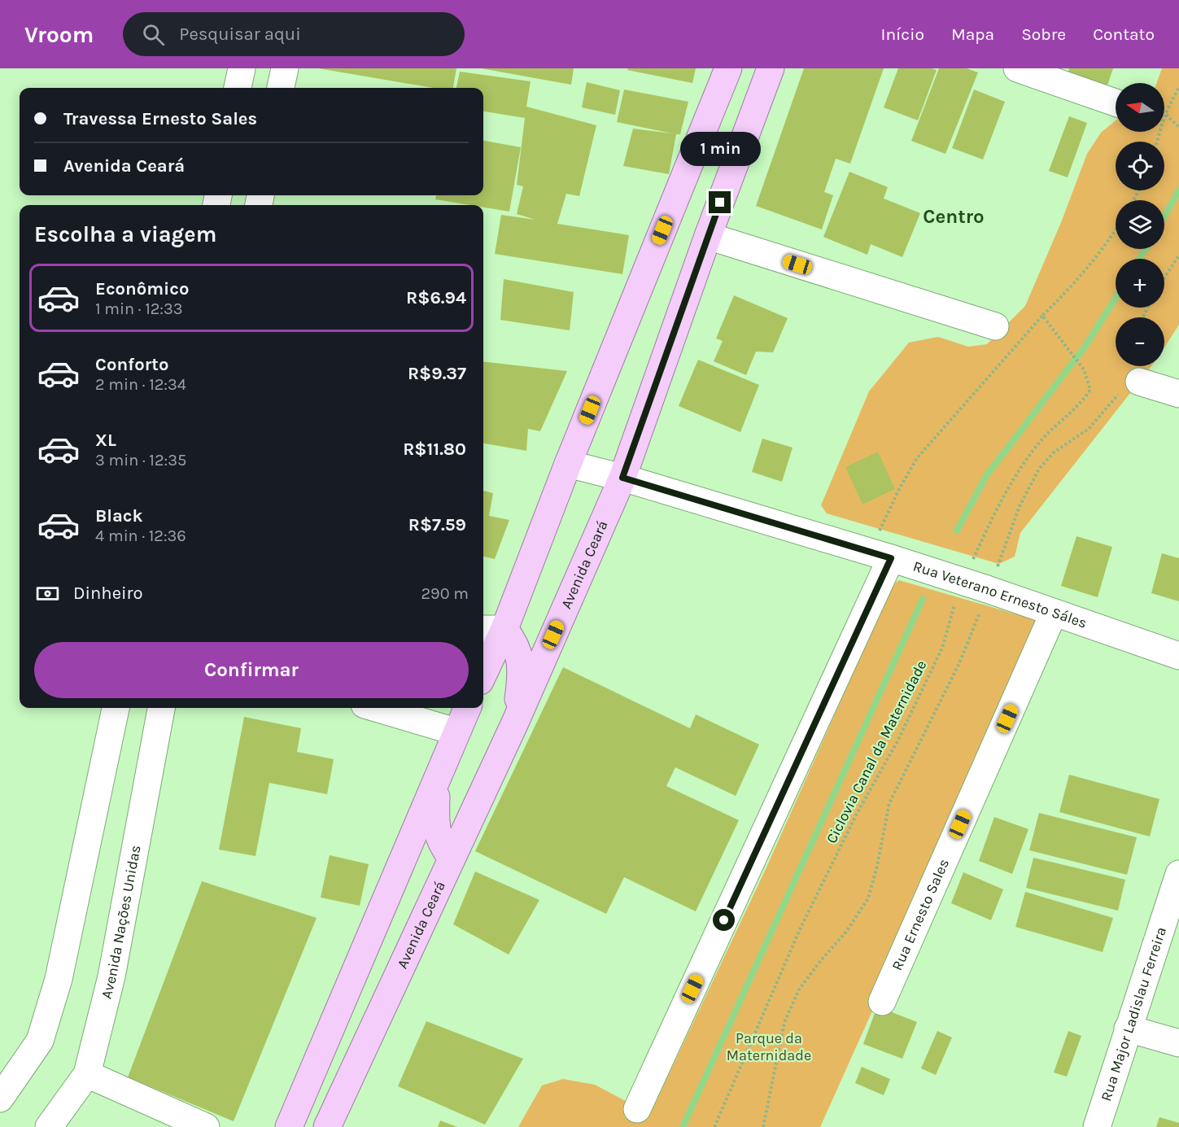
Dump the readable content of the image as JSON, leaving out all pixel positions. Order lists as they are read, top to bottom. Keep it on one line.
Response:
{"streets":{"main road":["Avenida Ceará"],"street":["Rua Veterano Ernesto Sáles","Rua Ernesto Sales","Avenida Nações Unidas","Rua Major Ladislau Ferreira"],"path":["Ciclovia Canal da Maternidade"]},"crossings":[["Avenida Ceará","Rua Veterano Ernesto Sáles"],["Rua Veterano Ernesto Sáles","Ciclovia Canal da Maternidade"],["Rua Veterano Ernesto Sáles","Rua Ernesto Sales"]],"districts":["Centro"],"parks":["Parque da Maternidade"],"north":"left","page":{"header":"Vroom","search":"Pesquisar aqui","nav":["Início","Mapa","Sobre","Contato"],"map_buttons":["+","−"],"banner":["Travessa Ernesto Sales","Avenida Ceará"],"bubble":"1 min","heading":"Escolha a viagem","list":[{"name":"Econômico","note":"1 min · 12:33","value":"R$6.94"},{"name":"Conforto","note":"2 min · 12:34","value":"R$9.37"},{"name":"XL","note":"3 min · 12:35","value":"R$11.80"},{"name":"Black","note":"4 min · 12:36","value":"R$7.59"}],"pay":["Dinheiro","290 m"],"buttons":"Confirmar"}}
